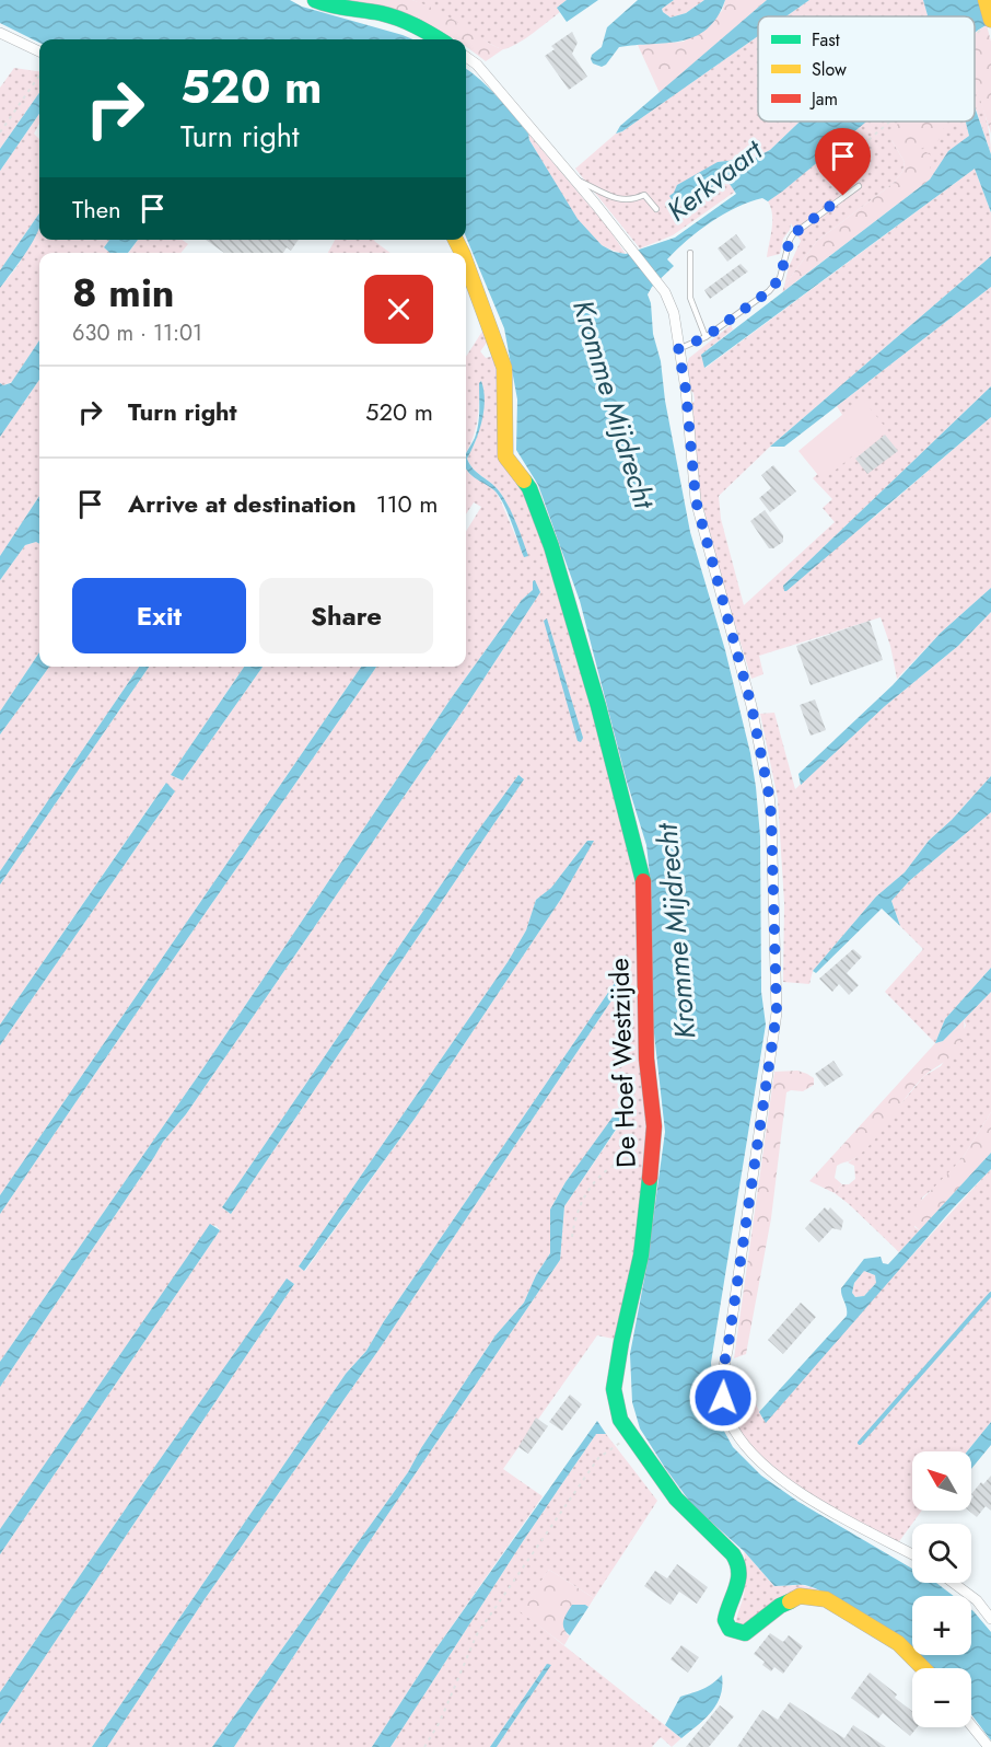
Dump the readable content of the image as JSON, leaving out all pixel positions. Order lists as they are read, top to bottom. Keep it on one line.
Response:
{"streets":{"street":["De Hoef Westzijde"]},"water":["Kerkvaart","Kromme Mijdrecht"],"legend":["Fast","Slow","Jam"],"north":"top left","page":{"turn":["520 m","Turn right"],"then":"Then","heading":["8 min","630 m · 11:01"],"list":[{"name":"Turn right","value":"520 m"},{"name":"Arrive at destination","value":"110 m"}],"buttons":["Exit","Share"],"map_buttons":["+","−"]}}
